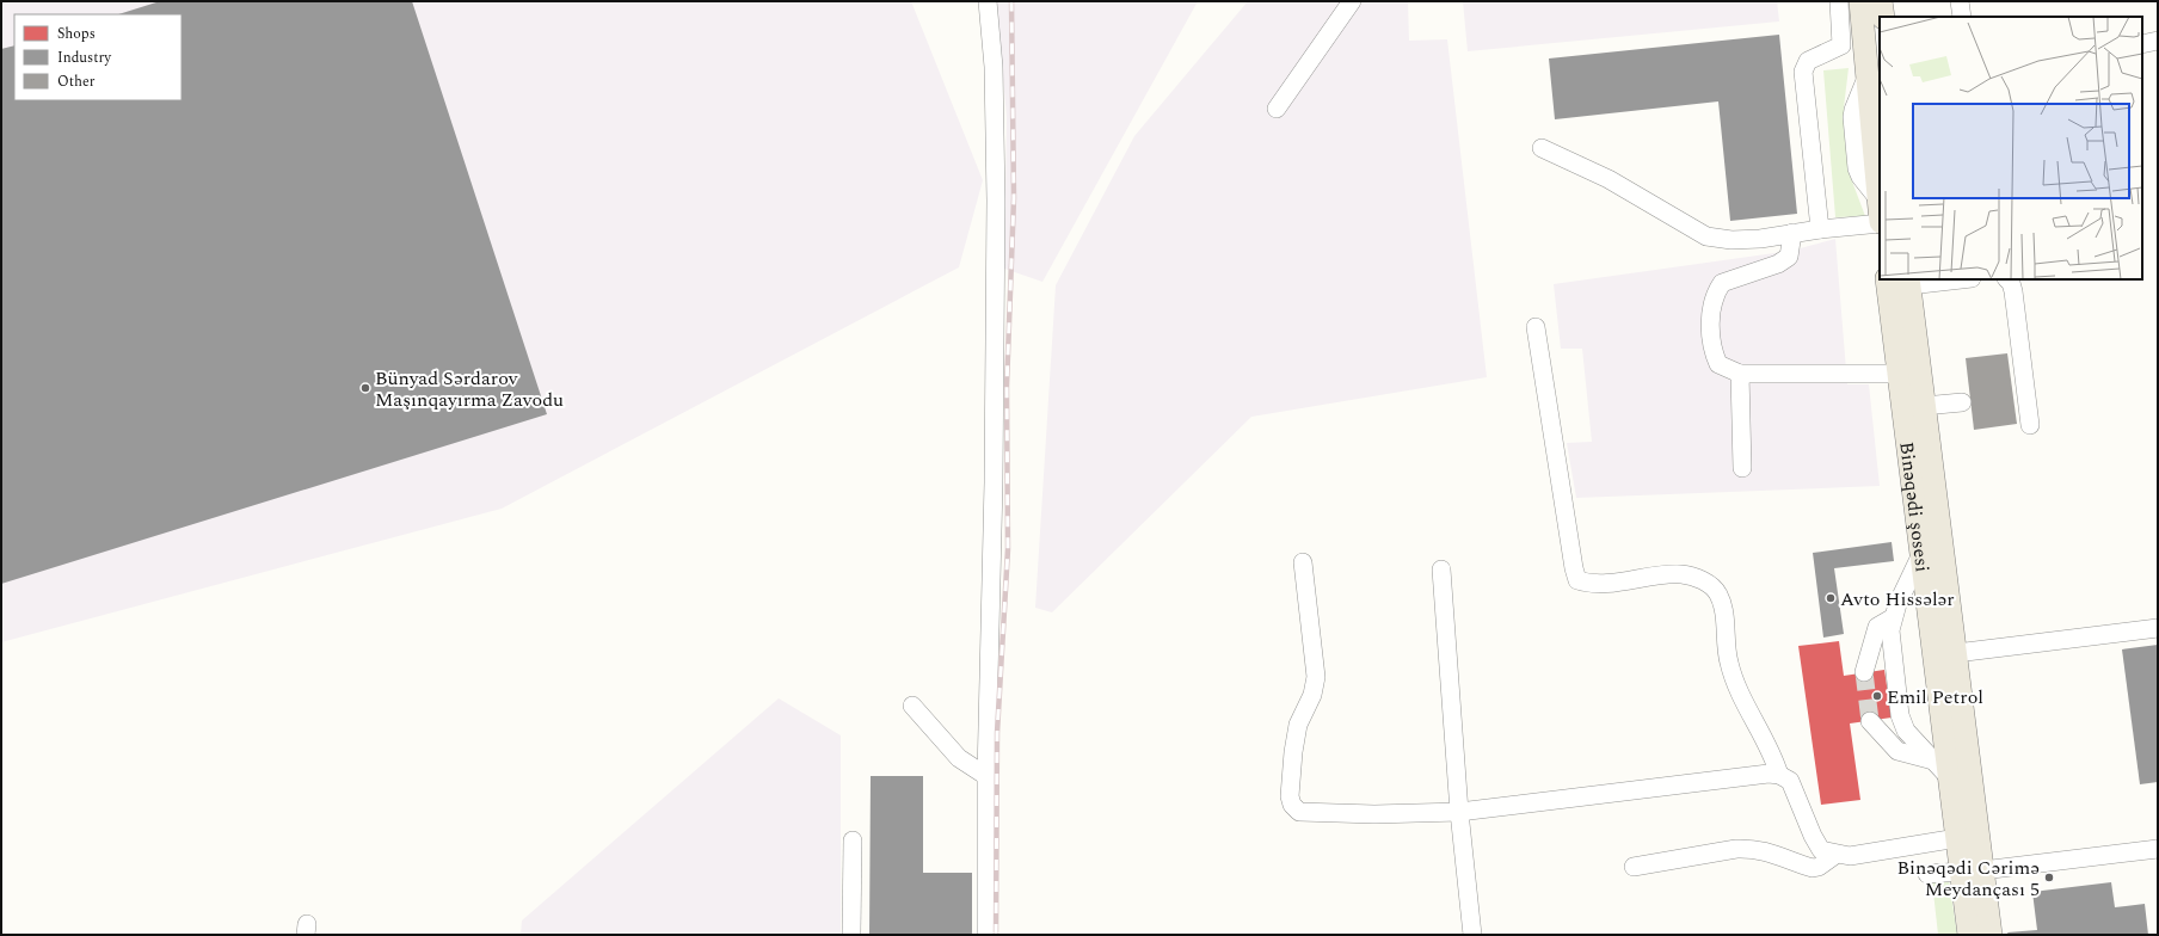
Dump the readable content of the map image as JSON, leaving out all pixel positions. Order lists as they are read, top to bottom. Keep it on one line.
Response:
{"streets":{"main road":["Binəqədi şosesi"]},"places":["Bünyad Sərdarov Maşınqayırma Zavodu","Avto Hissələr","Emil Petrol","Binəqədi Cərimə Meydançası 5"],"legend":["Shops","Industry","Other"]}
